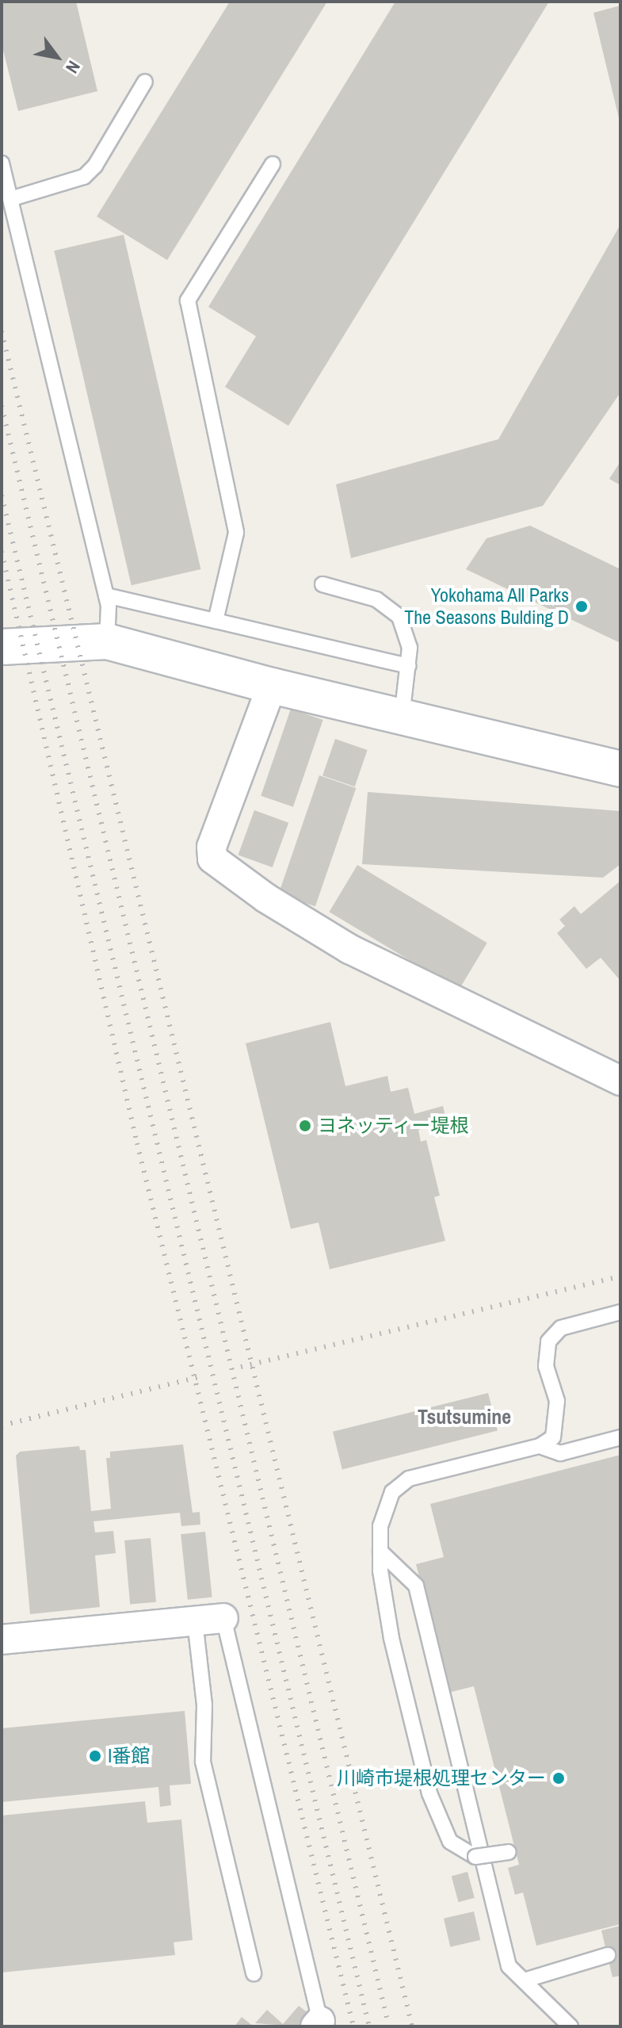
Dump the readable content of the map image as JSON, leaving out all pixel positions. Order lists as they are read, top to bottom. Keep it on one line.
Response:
{"districts":["Tsutsumine"],"places":["Yokohama All Parks The Seasons Bulding D","ヨネッティー堤根","I番館","川崎市堤根処理センター"],"north":"bottom right"}
